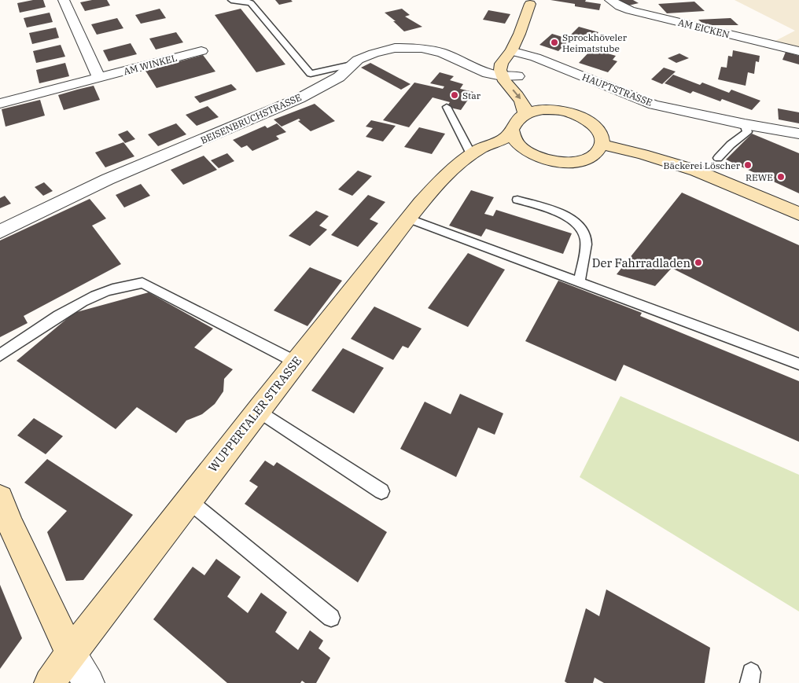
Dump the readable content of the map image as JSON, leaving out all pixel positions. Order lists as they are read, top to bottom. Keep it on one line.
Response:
{"streets":{"main road":["WUPPERTALER STRASSE"],"street":["AM EICKEN","AM WINKEL","HAUPTSTRASSE","BEISENBRUCHSTRASSE"]},"places":["Sprockhöveler Heimatstube","Star","Bäckerei Löscher","REWE","Der Fahrradladen"]}
